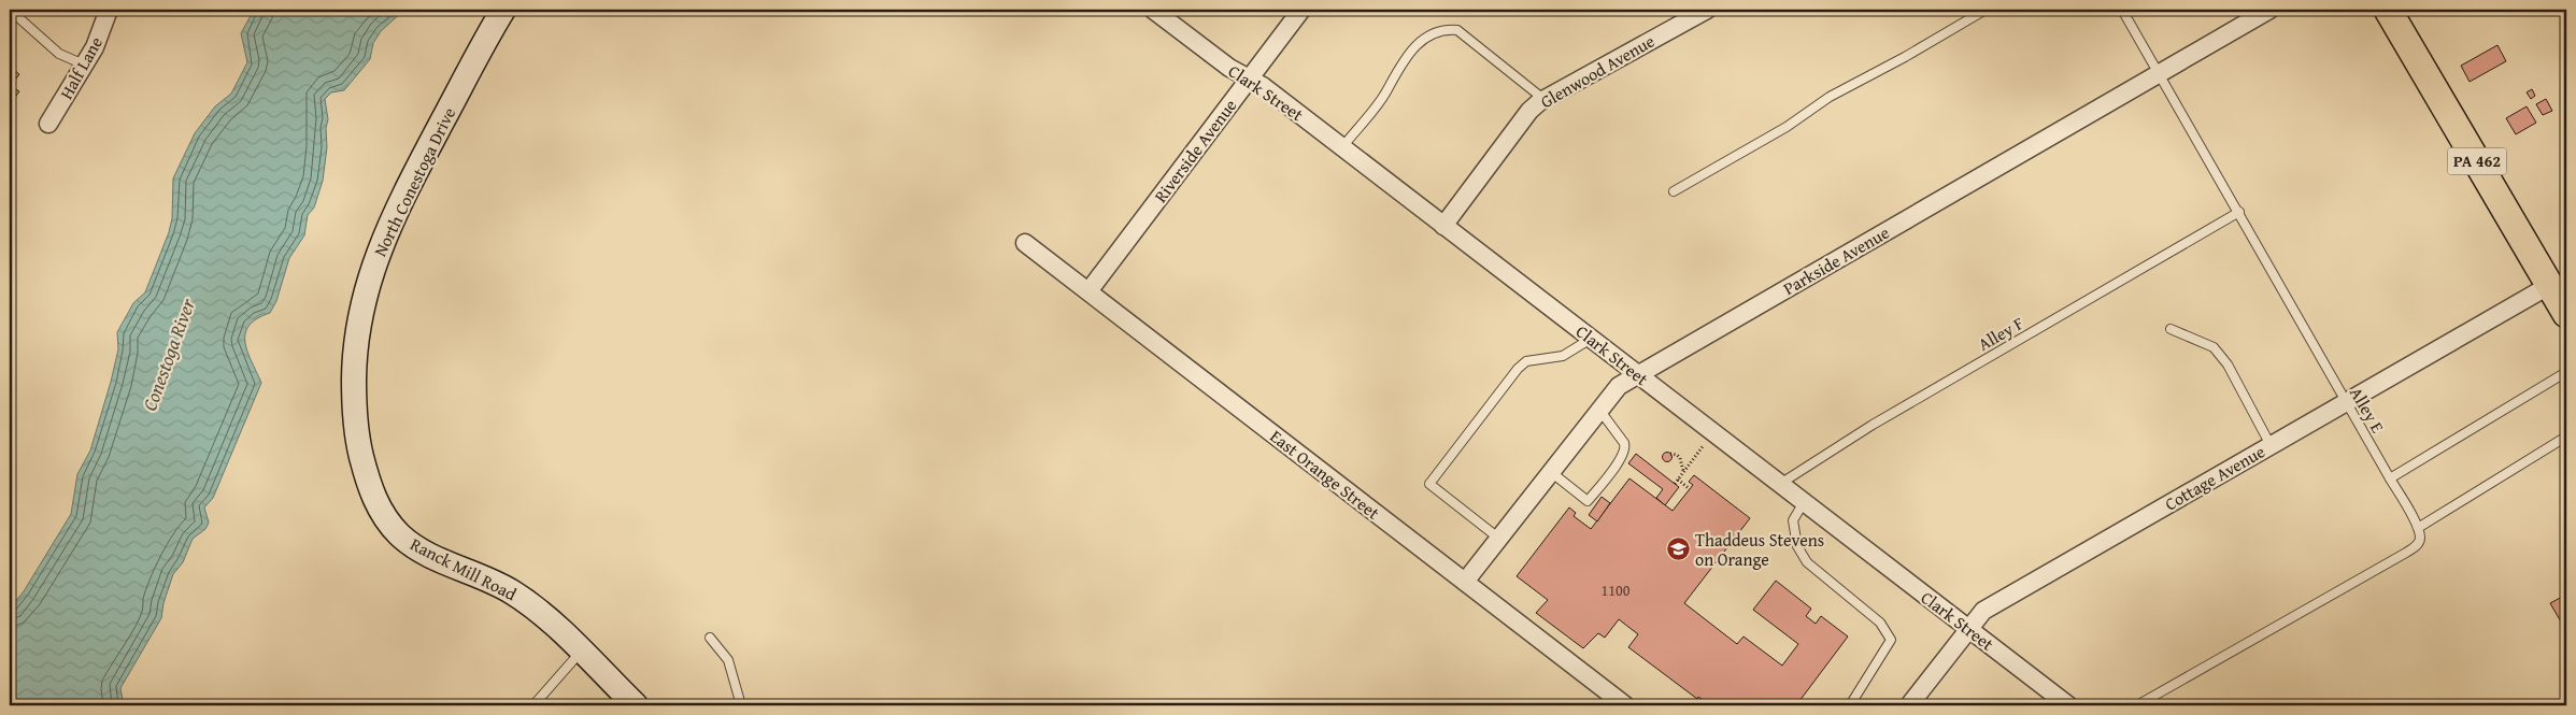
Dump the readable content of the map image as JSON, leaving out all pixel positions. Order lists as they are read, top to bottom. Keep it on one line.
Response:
{"streets":{"main road":["PA 462"],"street":["Half Lane","Glenwood Avenue","Clark Street","Riverside Avenue","North Conestoga Drive","Parkside Avenue","East Orange Street","Cottage Avenue","Ranck Mill Road"],"lane":["Alley F","Alley E"]},"crossings":[["Glenwood Avenue","Clark Street"],["Clark Street","Riverside Avenue"],["Clark Street","Parkside Avenue"],["Clark Street","Alley F"],["Clark Street","Cottage Avenue"],["Riverside Avenue","East Orange Street"],["PA 462","Cottage Avenue"],["North Conestoga Drive","Ranck Mill Road"],["Parkside Avenue","Alley E"],["Parkside Avenue","East Orange Street"],["Alley F","Alley E"],["Alley E","Cottage Avenue"]],"water":["Conestoga River"],"places":{"school or university":["Thaddeus Stevens on Orange"]},"house_numbers":["1100"]}
